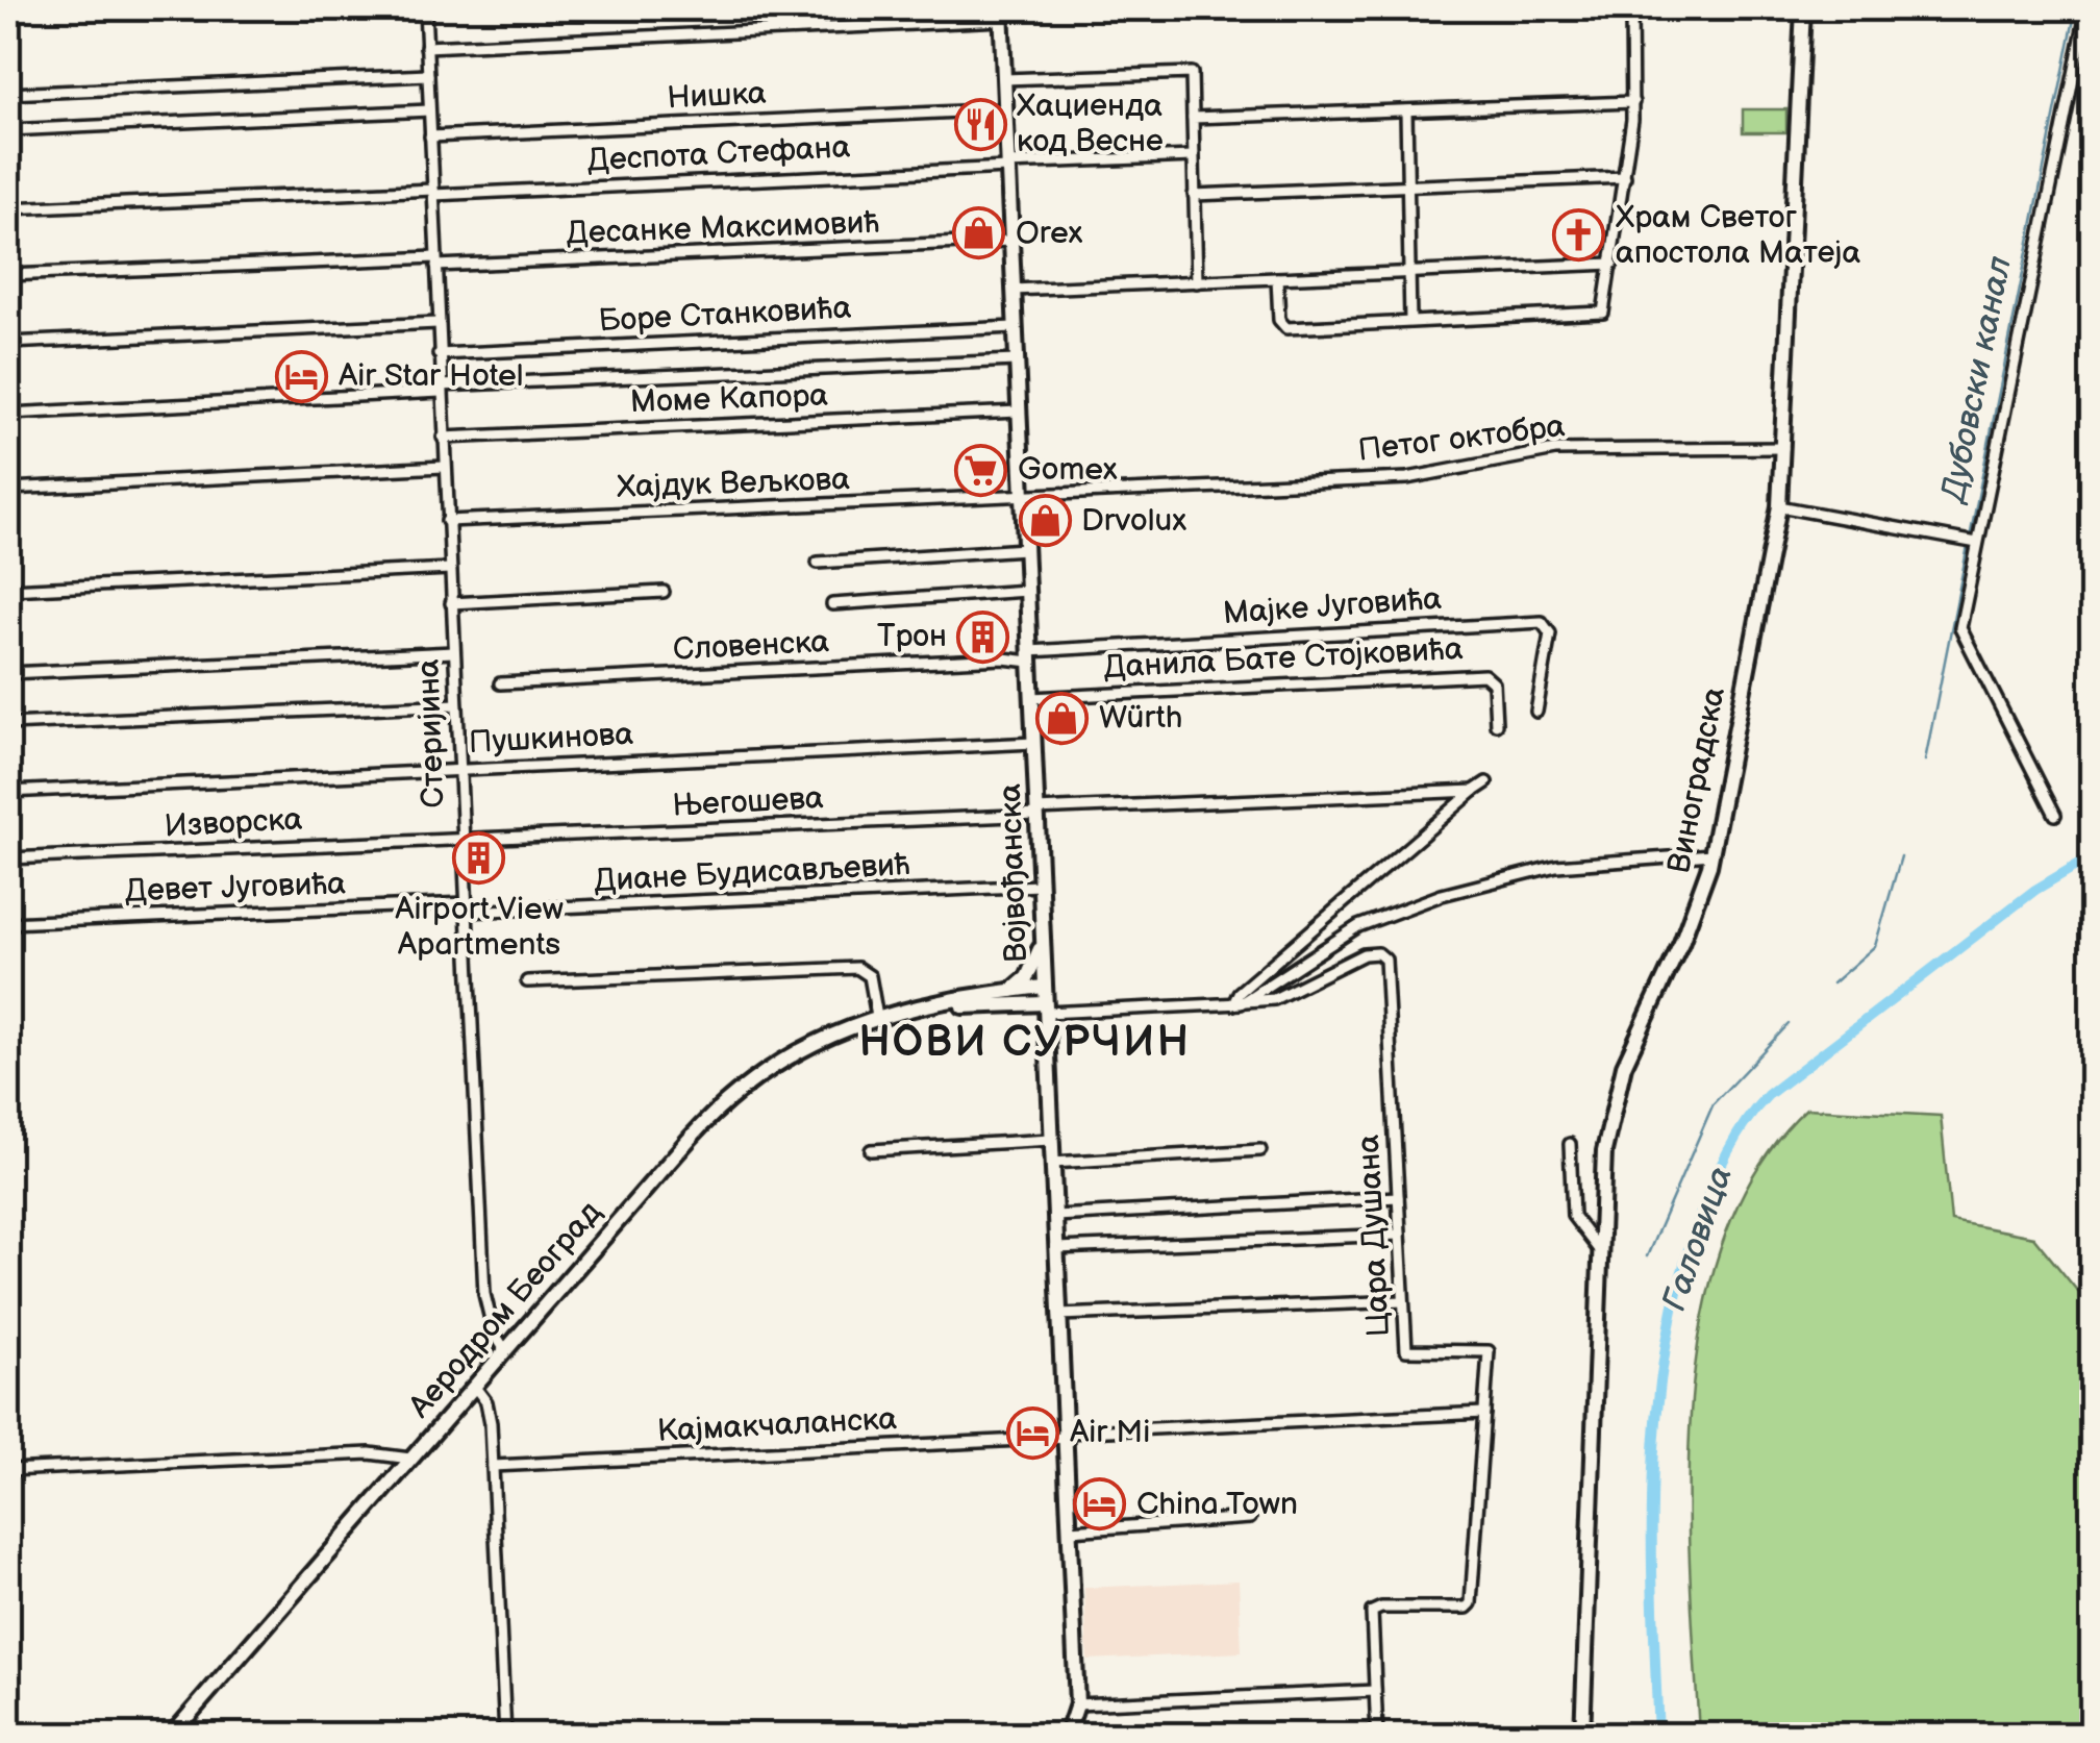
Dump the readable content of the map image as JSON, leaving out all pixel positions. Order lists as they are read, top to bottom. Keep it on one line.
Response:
{"streets":{"street":["Нишка","Деспота Стефана","Десанке Максимовић","Боре Станковића","Моме Капора","Петог октобра","Хајдук Вељкова","Мајке Југовића","Словенска","Данила Бате Стојковића","Стеријина","Пушкинова","Виноградска","Његошева","Изворска","Диане Будисављевић","Војвођанска","Девет Југовића","Цара Душана","Аеродром Београд","Кајмакчаланска"]},"crossings":[["Нишка","Стеријина"],["Нишка","Војвођанска"],["Деспота Стефана","Стеријина"],["Деспота Стефана","Војвођанска"],["Десанке Максимовић","Стеријина"],["Десанке Максимовић","Војвођанска"],["Боре Станковића","Стеријина"],["Боре Станковића","Војвођанска"],["Моме Капора","Стеријина"],["Моме Капора","Војвођанска"],["Петог октобра","Хајдук Вељкова"],["Петог октобра","Виноградска"],["Петог октобра","Војвођанска"],["Хајдук Вељкова","Стеријина"],["Хајдук Вељкова","Војвођанска"],["Мајке Југовића","Словенска"],["Мајке Југовића","Војвођанска"],["Словенска","Војвођанска"],["Данила Бате Стојковића","Војвођанска"],["Стеријина","Пушкинова"],["Стеријина","Његошева"],["Стеријина","Изворска"],["Стеријина","Диане Будисављевић"],["Стеријина","Девет Југовића"],["Стеријина","Аеродром Београд"],["Пушкинова","Војвођанска"],["Његошева","Изворска"],["Његошева","Војвођанска"],["Диане Будисављевић","Војвођанска"],["Диане Будисављевић","Девет Југовића"],["Војвођанска","Аеродром Београд"],["Војвођанска","Кајмакчаланска"],["Цара Душана","Кајмакчаланска"]],"districts":["НОВИ СУРЧИН"],"water":["Дубовски канал","Галовица"],"places":{"restaurant":["Хациенда код Весне"],"shop":["Orex","Drvolux","Würth"],"church":["Храм Светог апостола Матеја"],"hotel":["Air Star Hotel","Air Mi","China Town"],"supermarket":["Gomex"],"building":["Трон","Airport View Apartments"]}}
